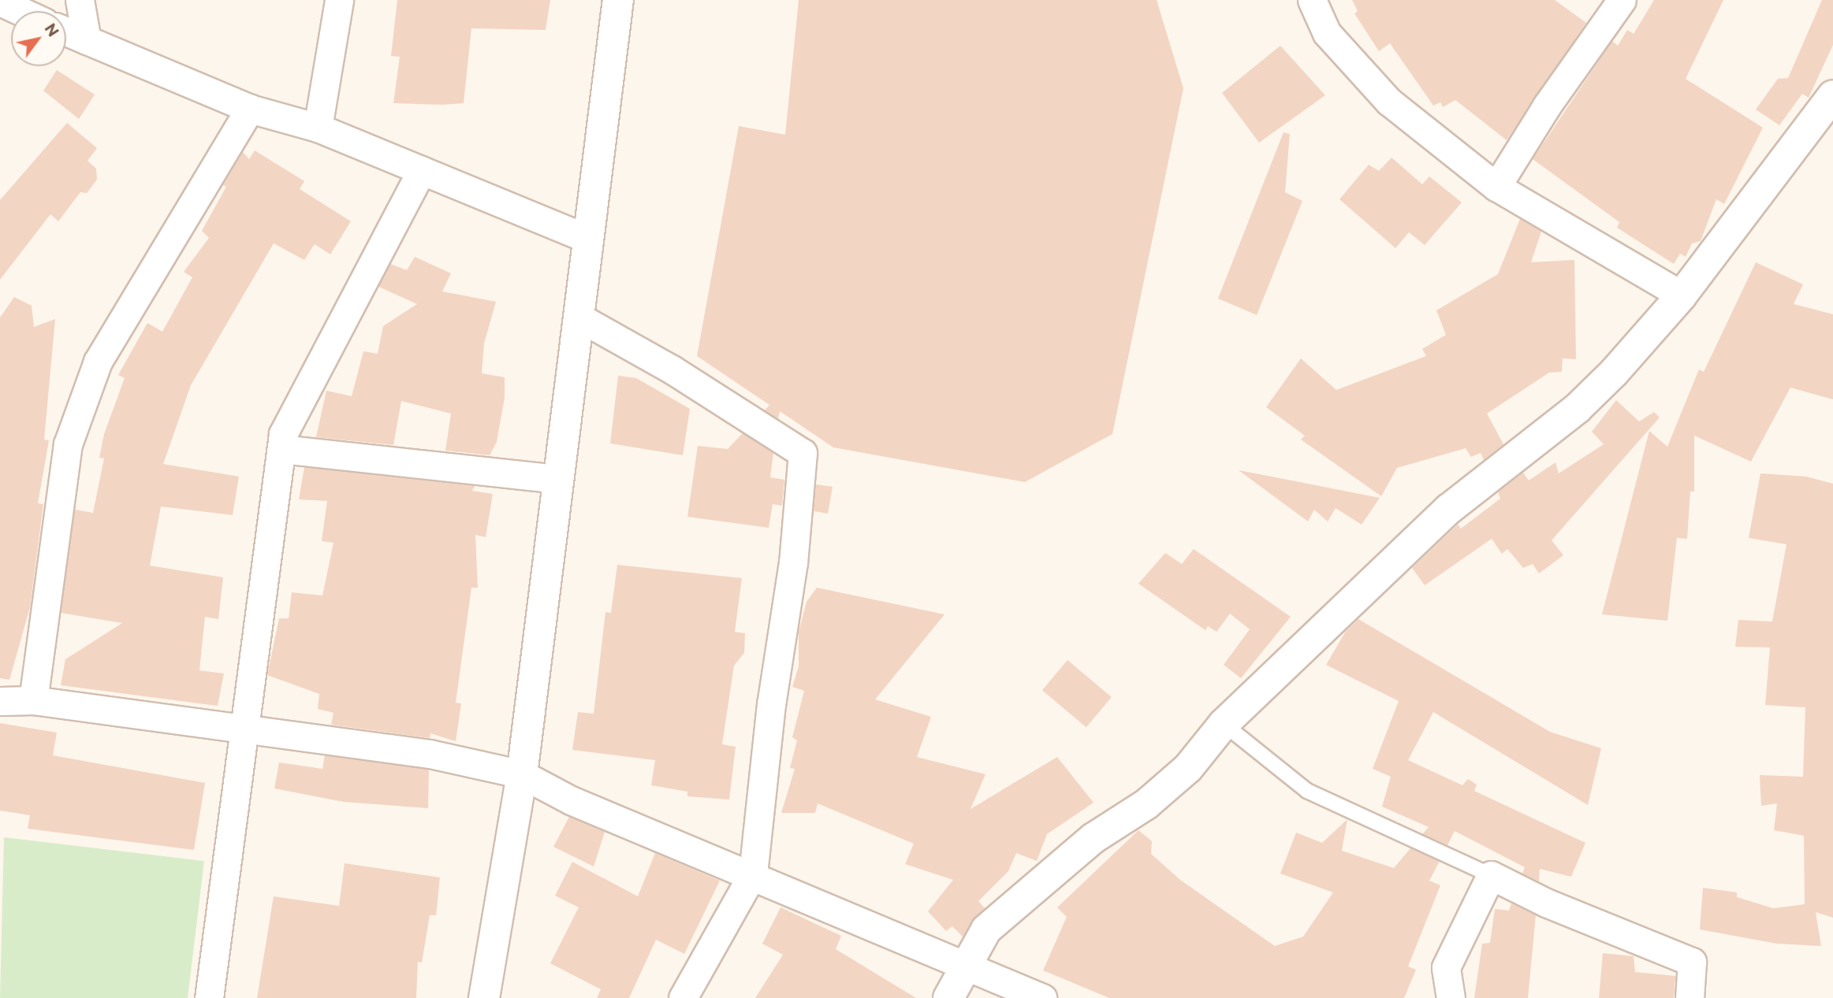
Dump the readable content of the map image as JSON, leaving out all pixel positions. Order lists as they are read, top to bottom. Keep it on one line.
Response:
{"north":"top right"}
